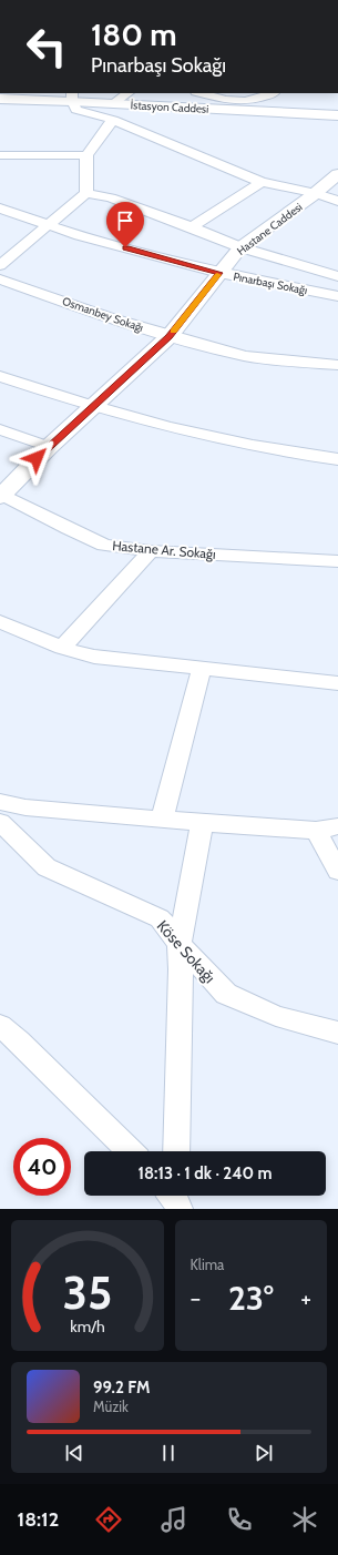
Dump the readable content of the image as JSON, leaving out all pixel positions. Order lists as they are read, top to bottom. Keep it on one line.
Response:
{"streets":{"main road":["İstasyon Caddesi"],"street":["Hastane Caddesi","Pınarbaşı Sokağı","Osmanbey Sokağı","Hastane Ar. Sokağı","Köse Sokağı"]},"crossings":[["Hastane Caddesi","Pınarbaşı Sokağı"],["Hastane Caddesi","Osmanbey Sokağı"],["Hastane Caddesi","Hastane Ar. Sokağı"]],"page":{"turn":["180 m","Pınarbaşı Sokağı"],"limit":"40","trip":"18:13 · 1 dk · 240 m","tile":"Klima","heat":["−","23°","+"],"song":["99.2 FM","Müzik"],"tabs":"18:12","gauge":["35","km/h"]}}
